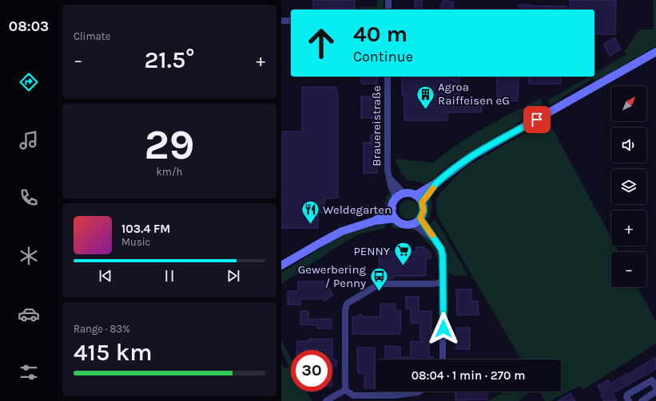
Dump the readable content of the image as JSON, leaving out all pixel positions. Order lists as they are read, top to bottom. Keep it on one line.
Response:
{"streets":{"street":["Brauereistraße"]},"places":{"building":["Agroa Raiffeisen eG"],"restaurant":["Weldegarten"],"supermarket":["PENNY"],"bus stop":["Gewerbering / Penny"]},"north":"top right","page":{"tabs":"08:03","tile":["Climate",["29","km/h"],["Range · 83%","415 km"]],"turn":["40 m","Continue"],"heat":["−","21.5°","+"],"map_buttons":["+","−"],"song":["103.4 FM","Music"],"limit":"30","trip":"08:04 · 1 min · 270 m"}}
